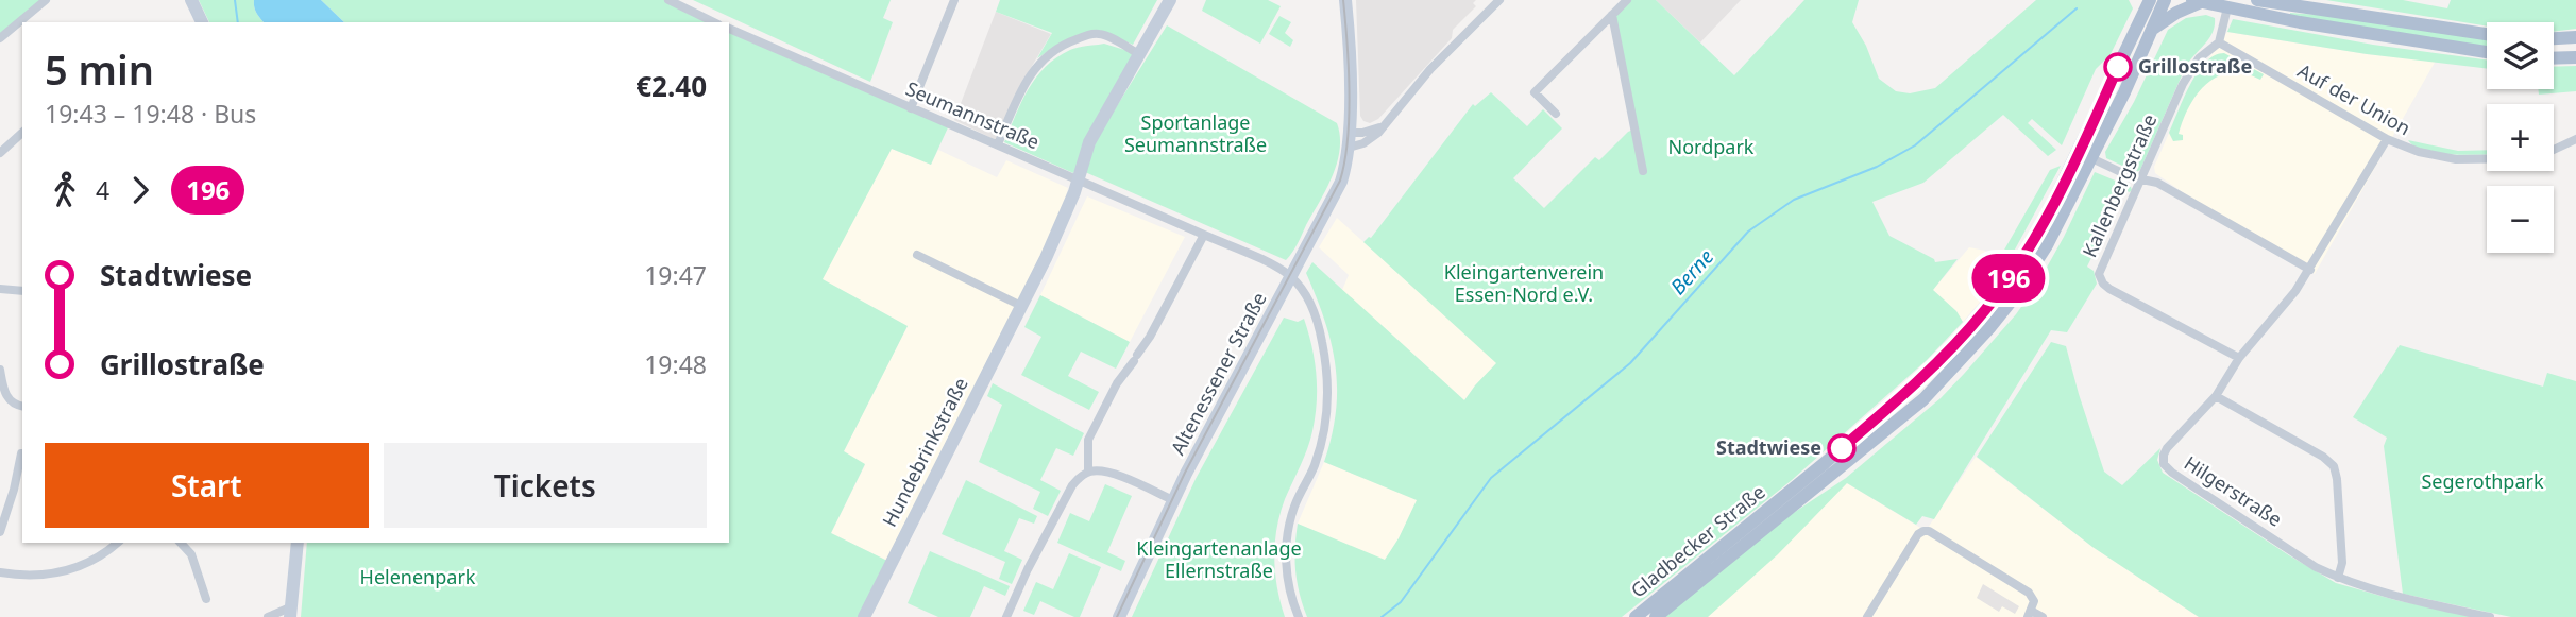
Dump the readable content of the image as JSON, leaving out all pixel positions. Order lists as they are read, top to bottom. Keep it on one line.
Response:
{"streets":{"main road":["Gladbecker Straße"],"street":["Auf der Union","Seumannstraße","Kallenbergstraße","Altenessener Straße","Hundebrinkstraße","Hilgerstraße"]},"crossings":[["Auf der Union","Kallenbergstraße"],["Auf der Union","Hilgerstraße"],["Seumannstraße","Altenessener Straße"],["Seumannstraße","Hundebrinkstraße"],["Kallenbergstraße","Hilgerstraße"]],"water":["Berne"],"parks":["Sportanlage Seumannstraße","Nordpark","Kleingartenverein Essen-Nord e.V.","Segerothpark","Kleingartenanlage Ellernstraße","Helenenpark"],"places":["Grillostraße","Stadtwiese"],"lines":["bus line 196"],"page":{"on_map":"196","map_buttons":["+","−"],"heading":["5 min","19:43 – 19:48 · Bus","€2.40"],"legs":["4","196"],"list":[{"name":"Stadtwiese","value":"19:47"},{"name":"Grillostraße","value":"19:48"}],"buttons":["Start","Tickets"]}}
